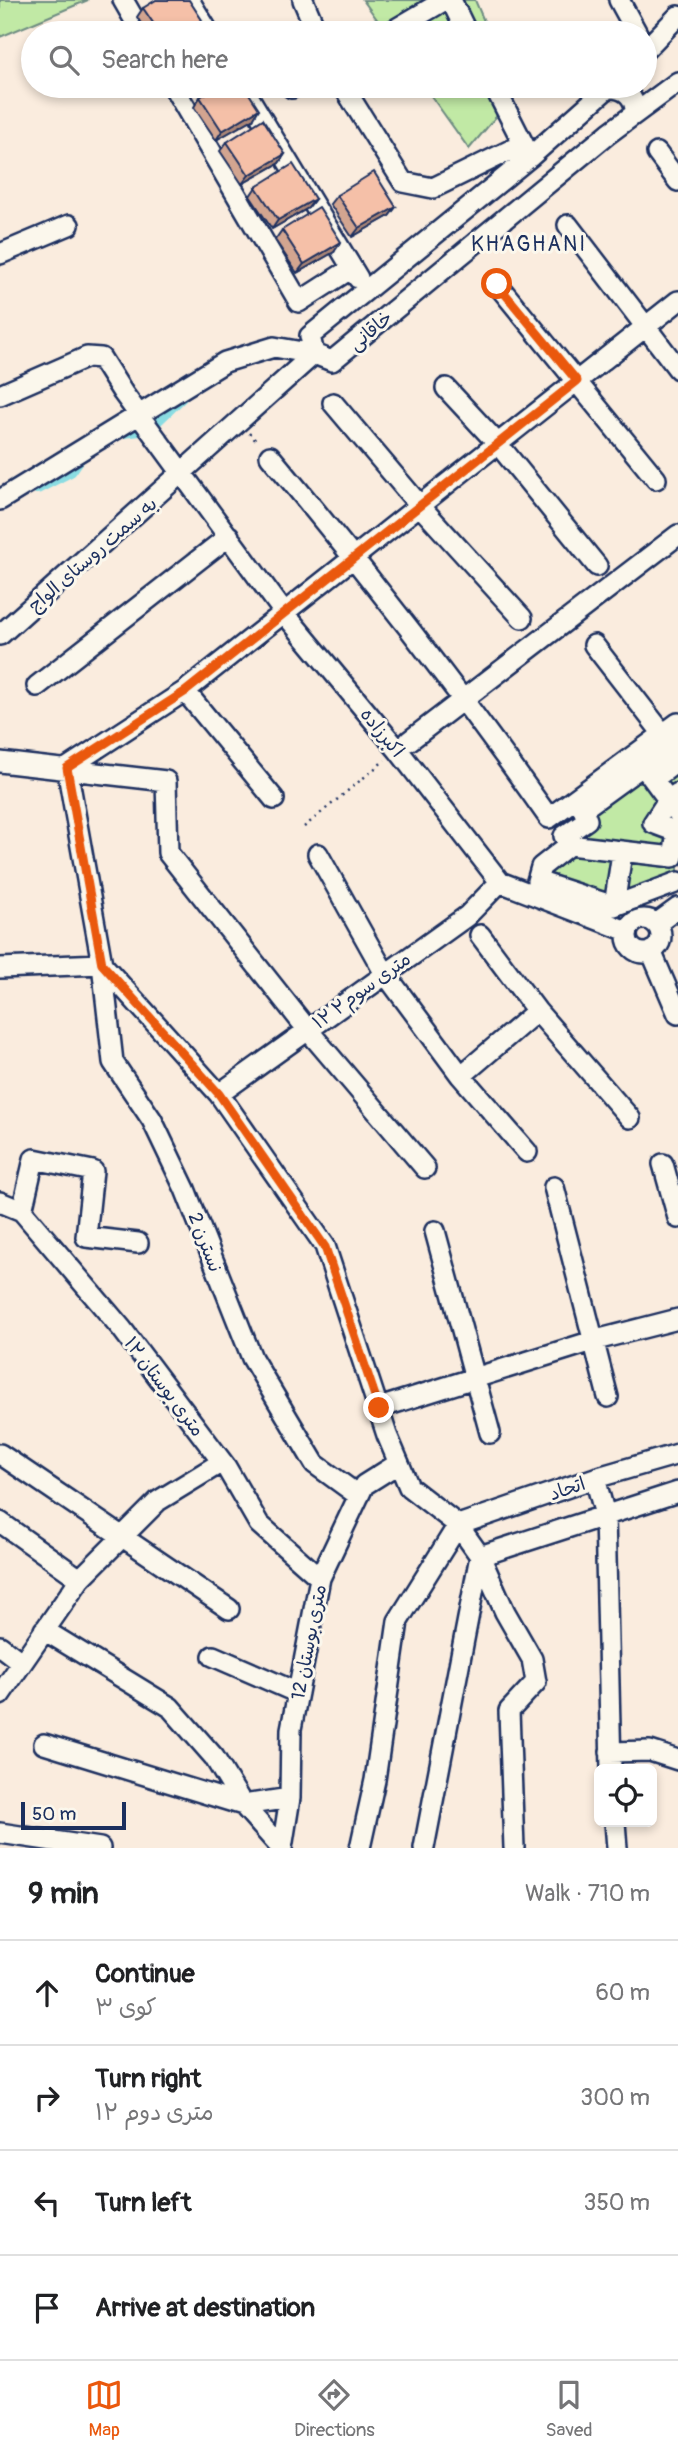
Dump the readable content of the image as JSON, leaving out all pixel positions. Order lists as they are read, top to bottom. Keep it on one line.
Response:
{"streets":{"street":["خاقانی","به سمت روستای الواج","اکبرزاده","۱۲ متری سوم۲","نسترن 2","۱۲ متری بوستان","اتحاد","12 متری بوستان"]},"crossings":[["خاقانی","به سمت روستای الواج"],["به سمت روستای الواج","اکبرزاده"],["اکبرزاده","۱۲ متری سوم۲"],["نسترن 2","12 متری بوستان"],["۱۲ متری بوستان","12 متری بوستان"]],"districts":["KHAGHANI"],"scale_bar":"50 m","page":{"search":"Search here","scale":"50 m","heading":["9 min","Walk · 710 m"],"list":[["Continue","کوی ۳","60 m"],["Turn right","۱۲ متری دوم","300 m"],["Turn left","350 m"],"Arrive at destination"],"nav":["Map","Directions","Saved"]}}
